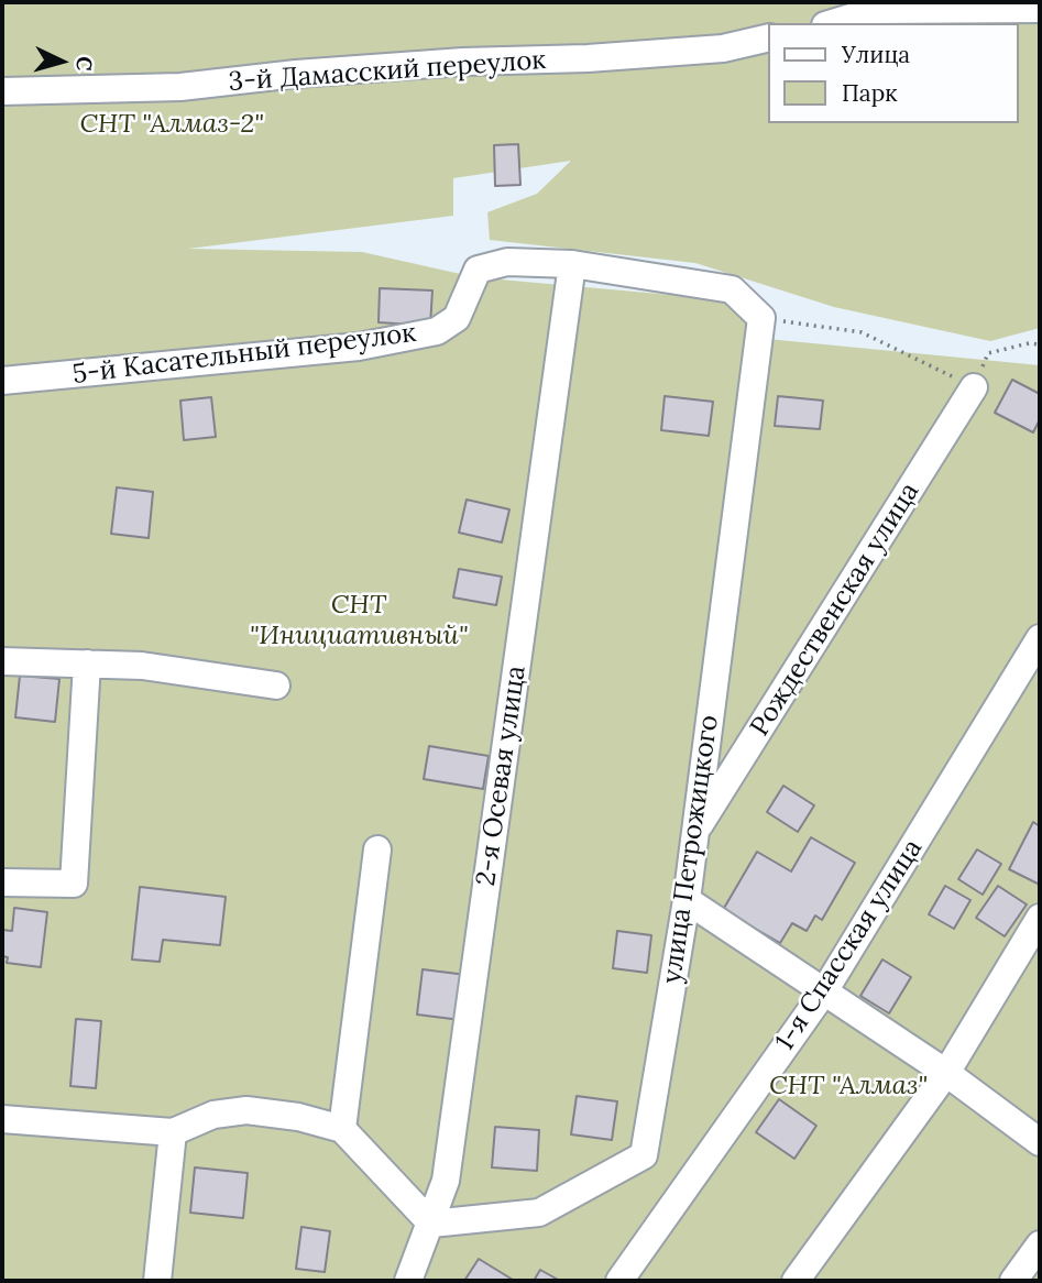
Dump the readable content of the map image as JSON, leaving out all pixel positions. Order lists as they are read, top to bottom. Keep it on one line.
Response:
{"streets":{"street":["3-й Дамасский переулок","5-й Касательный переулок","Рождественская улица","2-я Осевая улица","улица Петрожицкого","1-я Спасская улица"]},"crossings":[["5-й Касательный переулок","2-я Осевая улица"],["5-й Касательный переулок","улица Петрожицкого"],["Рождественская улица","улица Петрожицкого"],["2-я Осевая улица","улица Петрожицкого"]],"parks":["СНТ \"Алмаз-2\"","СНТ \"Инициативный\"","СНТ \"Алмаз\""],"legend":["Улица","Парк"],"north":"right"}
